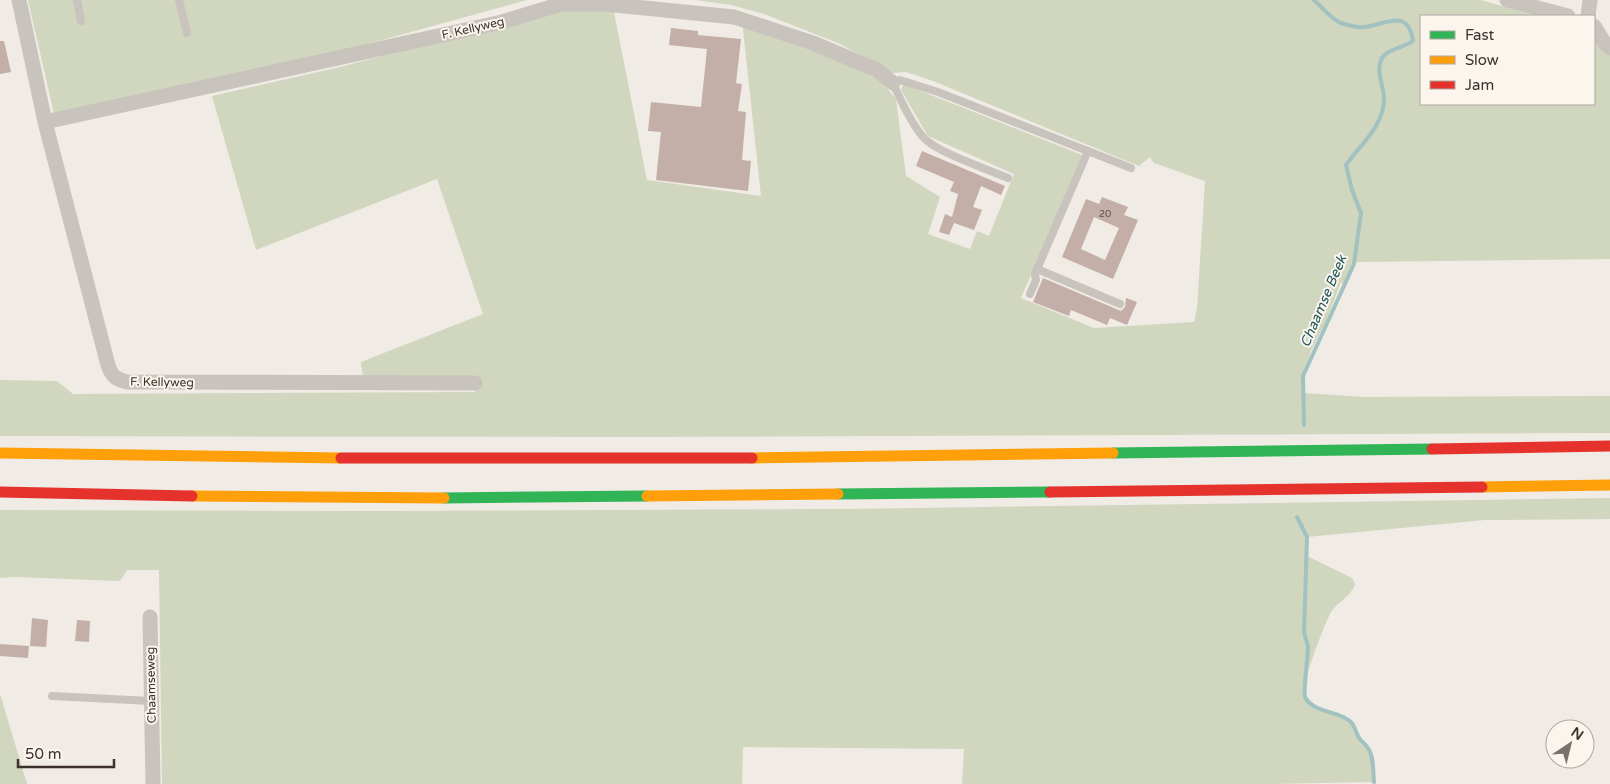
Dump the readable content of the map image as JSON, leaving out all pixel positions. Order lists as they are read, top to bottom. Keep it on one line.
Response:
{"streets":{"street":["F. Kellyweg","Chaamseweg"]},"water":["Chaamse Beek"],"house_numbers":["20"],"legend":["Fast","Slow","Jam"],"scale_bar":"50 m","north":"top right"}
